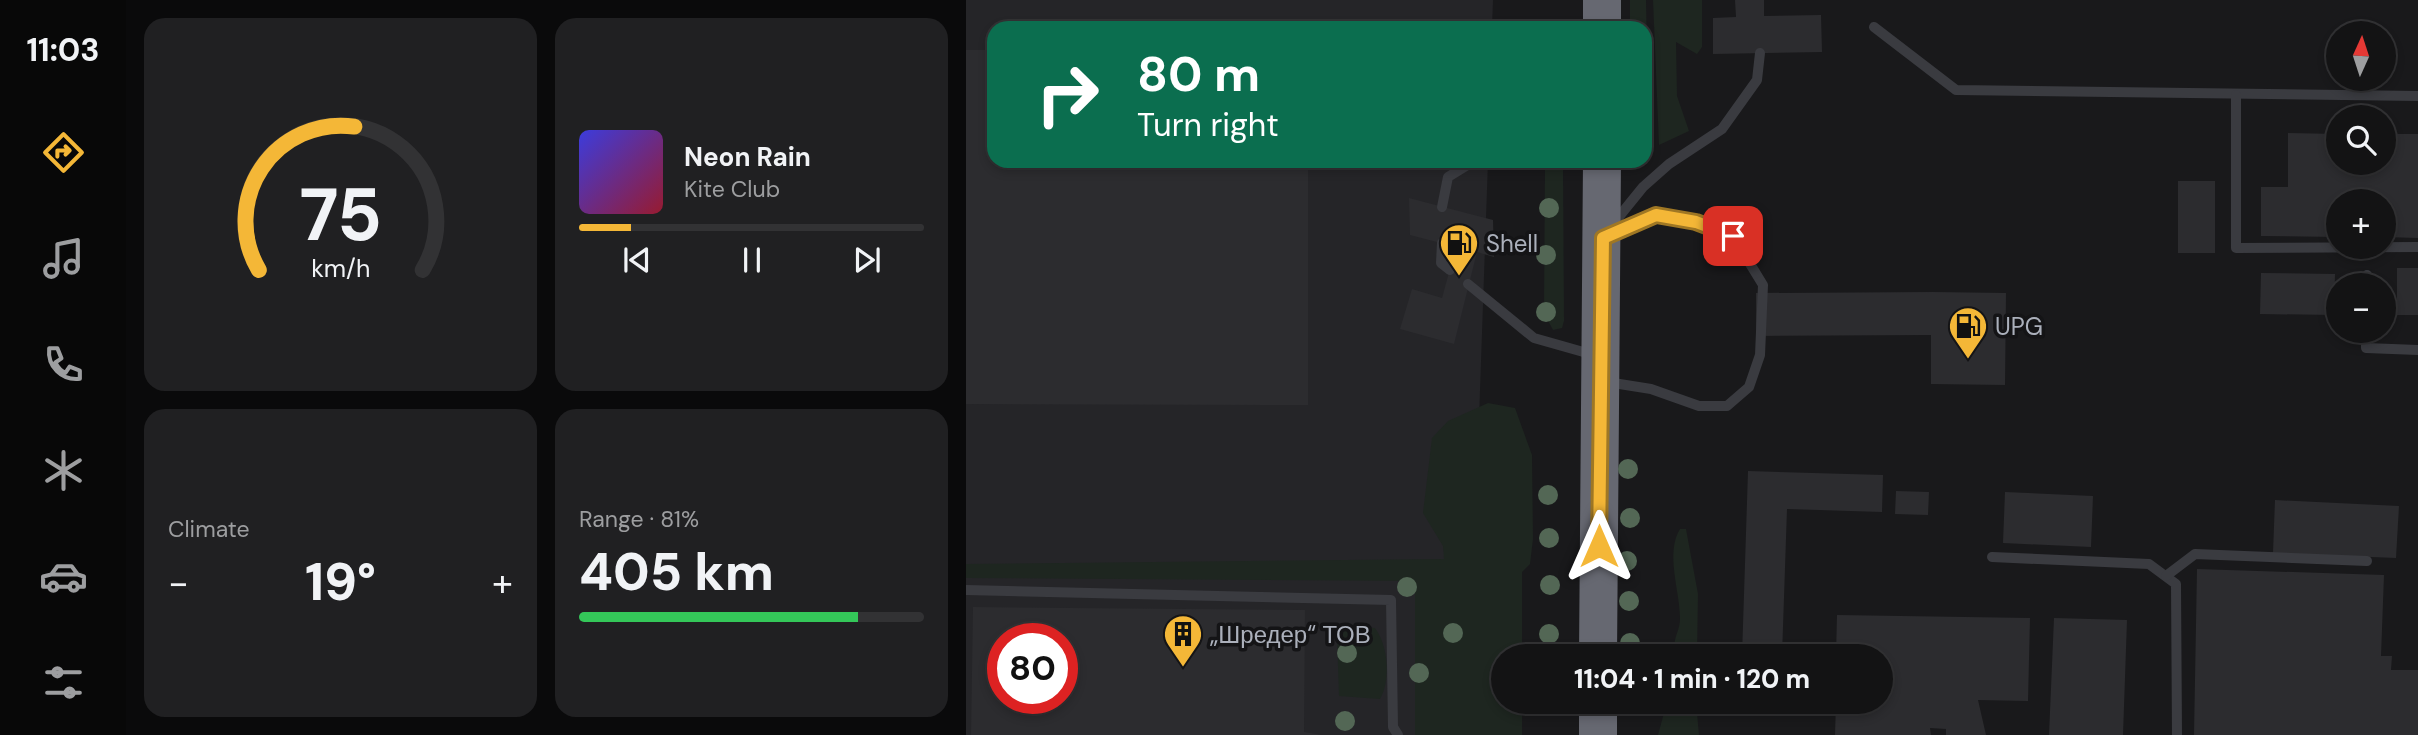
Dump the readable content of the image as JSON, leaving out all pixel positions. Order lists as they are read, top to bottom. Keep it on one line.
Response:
{"places":{"fuel station":["Shell","UPG"],"building":["„Шредер“ ТОВ"]},"north":"top","page":{"tabs":"11:03","map_buttons":["+","−"],"turn":["80 m","Turn right"],"song":["Neon Rain","Kite Club"],"tile":["Climate",["Range · 81%","405 km"]],"heat":["−","19°","+"],"limit":"80","trip":"11:04 · 1 min · 120 m","gauge":["75","km/h"]}}
